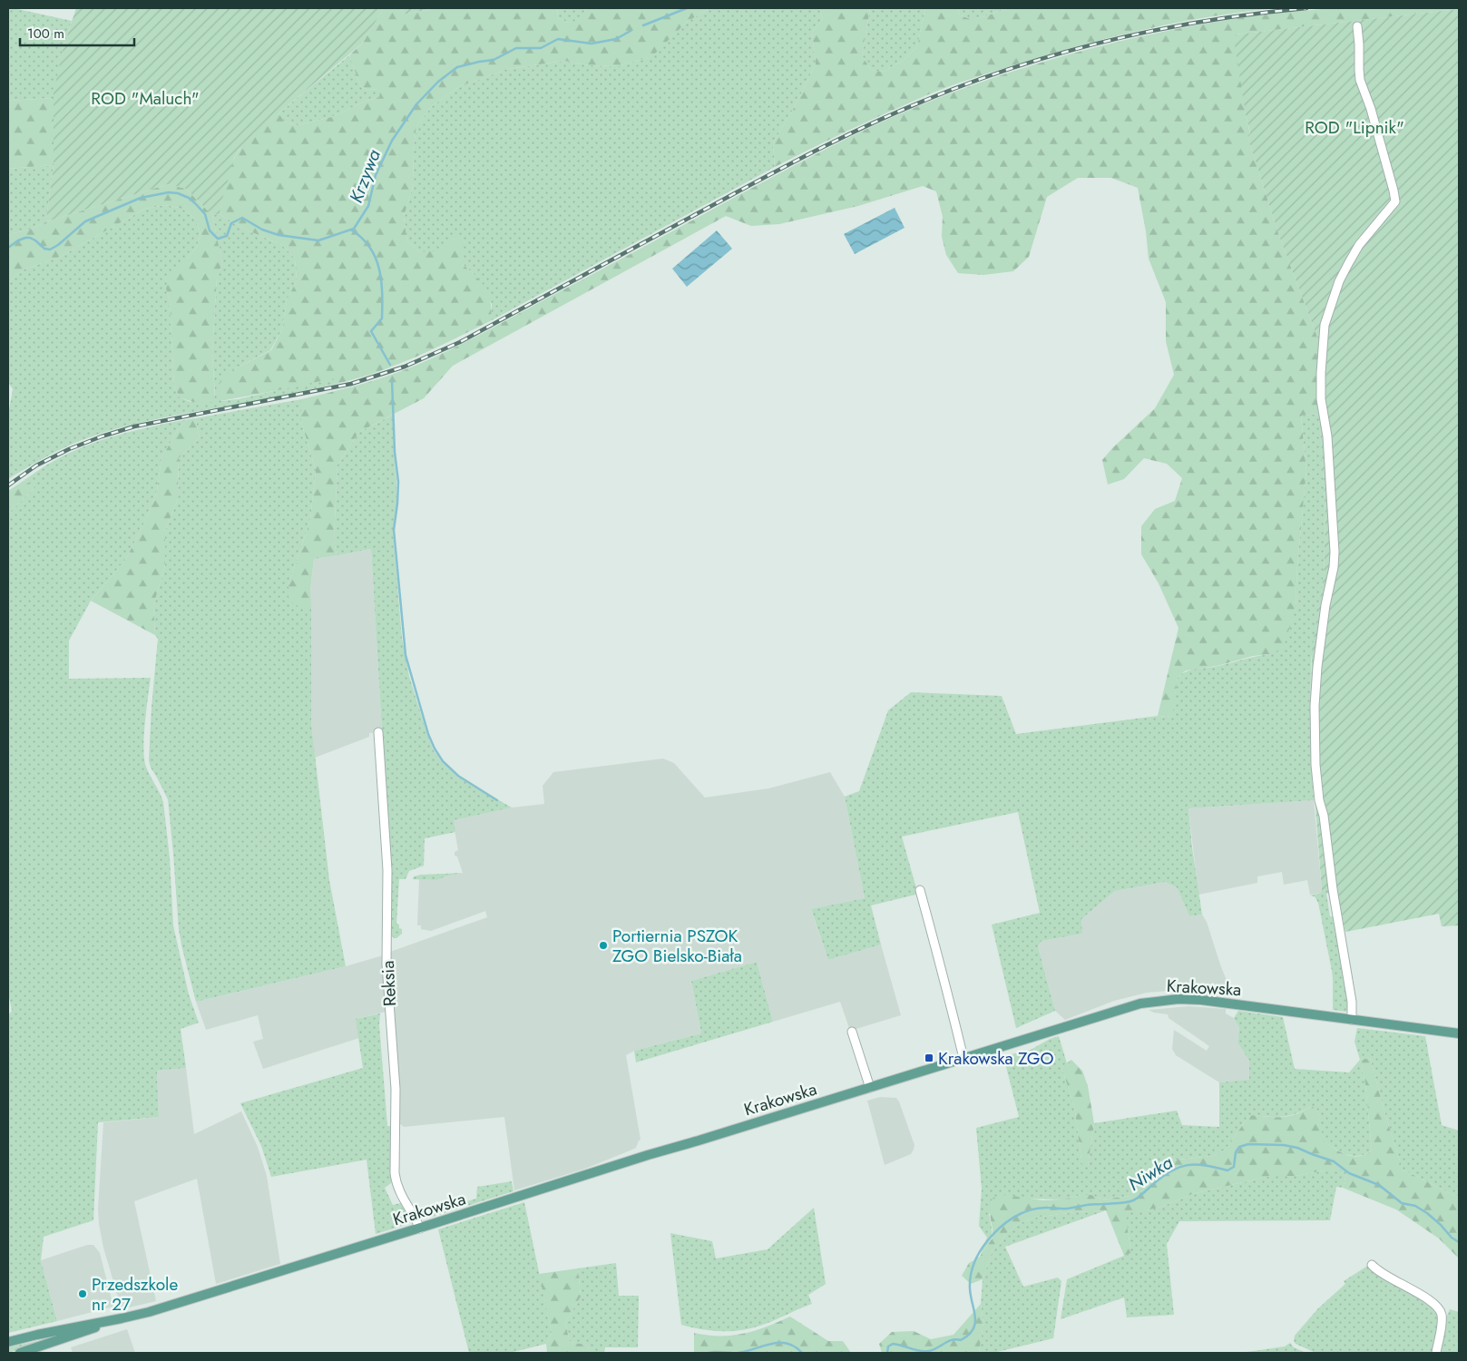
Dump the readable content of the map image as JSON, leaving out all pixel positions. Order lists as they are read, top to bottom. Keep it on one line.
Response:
{"streets":{"main road":["Krakowska"],"street":["Reksia"]},"crossings":[["Reksia","Krakowska"]],"water":["Krzywa","Niwka"],"parks":["ROD \"Maluch\"","ROD \"Lipnik\""],"places":{"other":["Portiernia PSZOK ZGO Bielsko-Biała","Przedszkole nr 27"],"transit":["Krakowska ZGO"]},"scale_bar":"100 m"}
